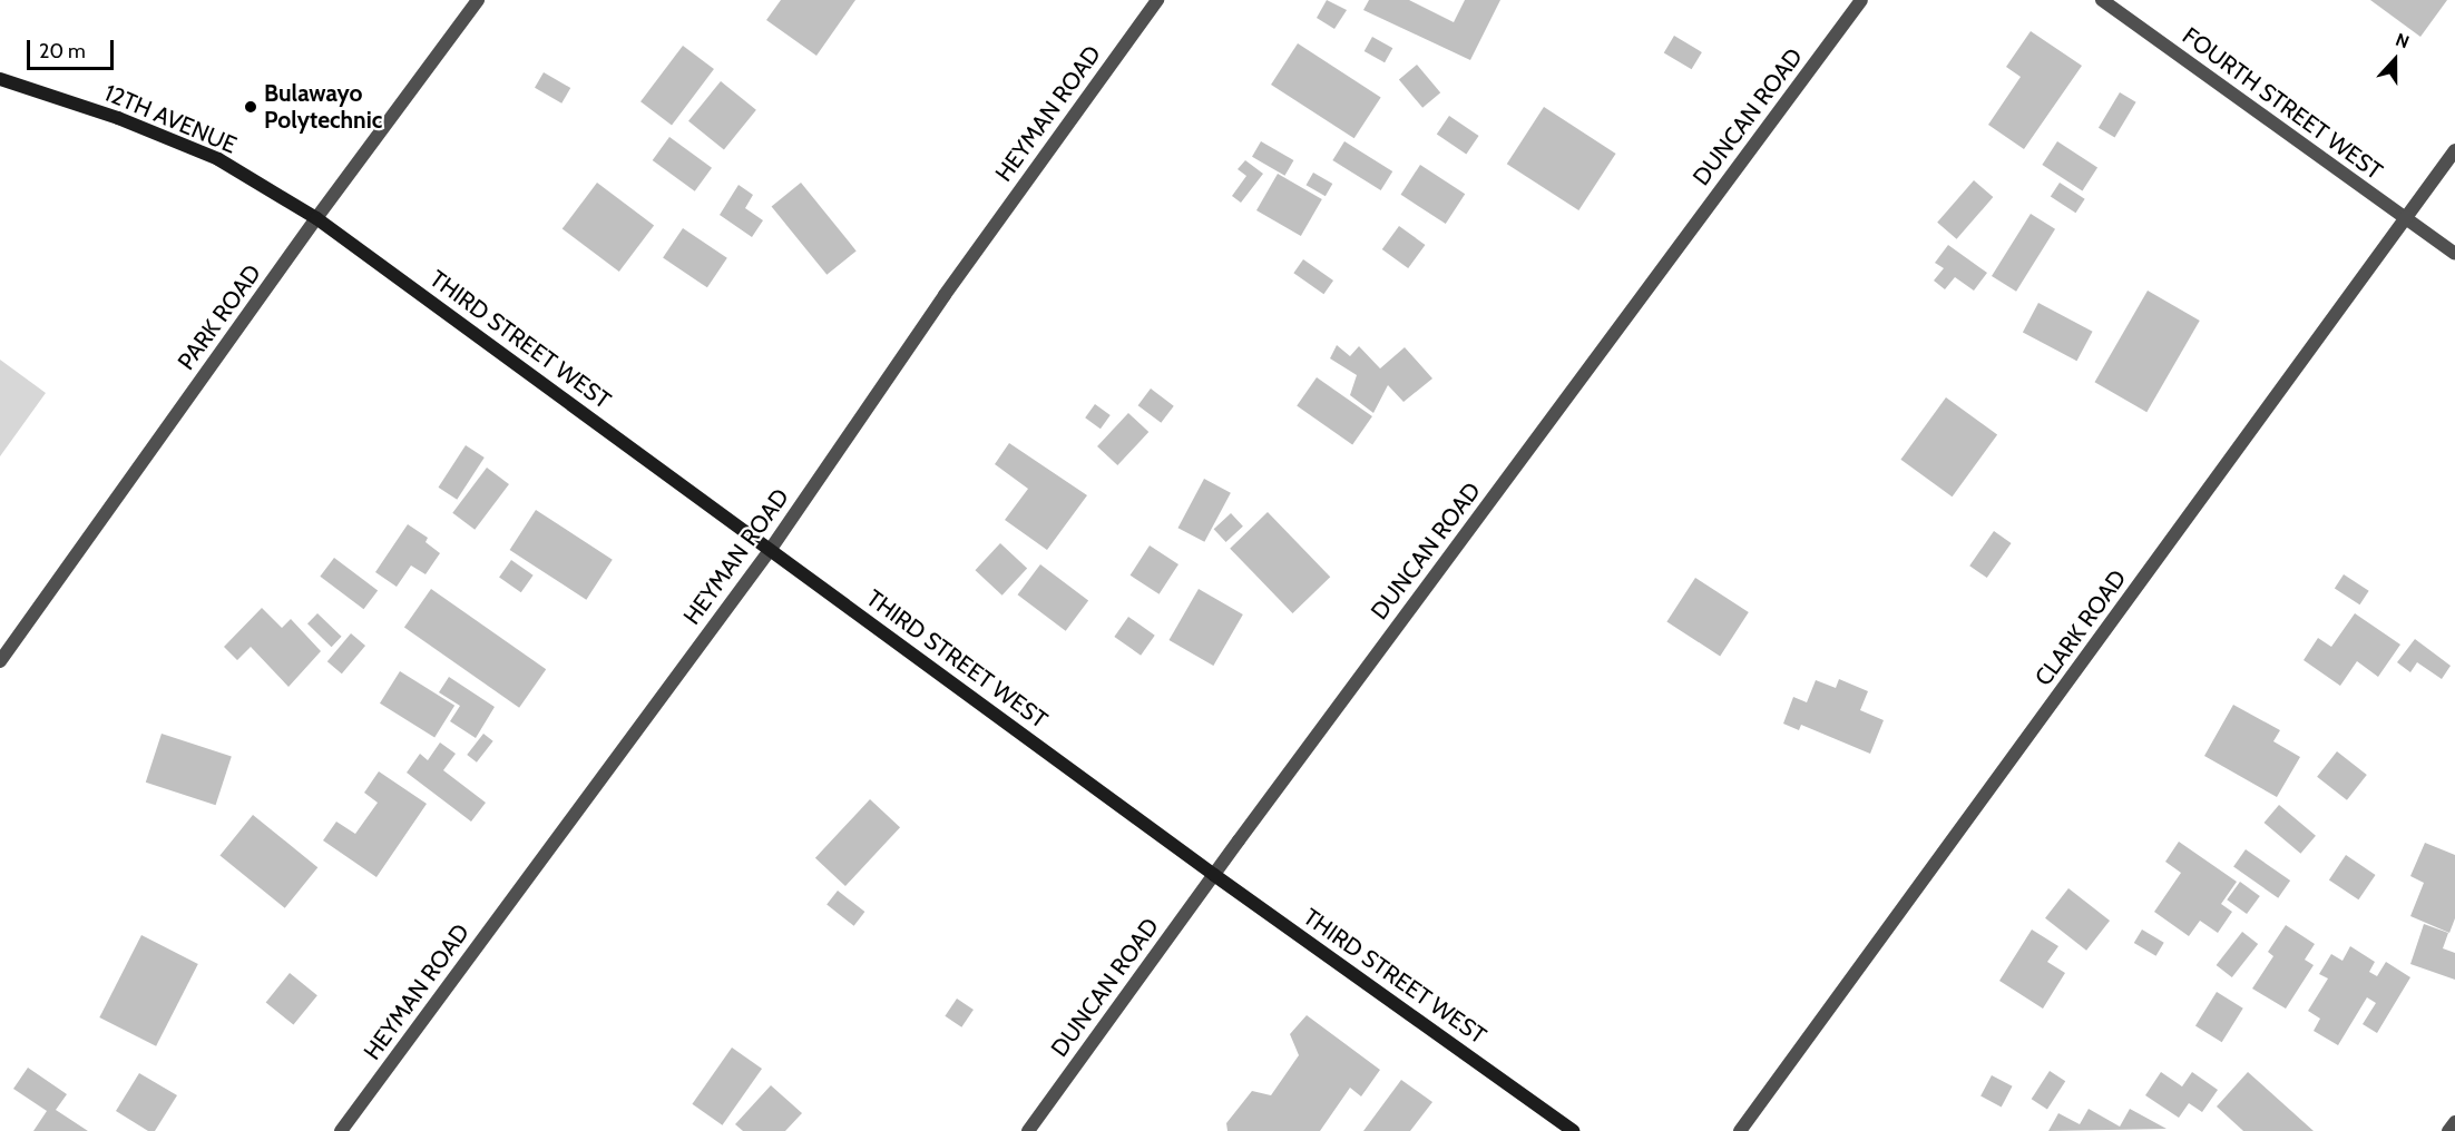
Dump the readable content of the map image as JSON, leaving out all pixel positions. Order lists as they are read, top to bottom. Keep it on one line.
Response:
{"streets":{"main road":["12TH AVENUE","THIRD STREET WEST"],"street":["FOURTH STREET WEST","HEYMAN ROAD","DUNCAN ROAD","PARK ROAD","CLARK ROAD"]},"crossings":[["FOURTH STREET WEST","CLARK ROAD"],["HEYMAN ROAD","THIRD STREET WEST"],["DUNCAN ROAD","THIRD STREET WEST"],["12TH AVENUE","PARK ROAD"],["12TH AVENUE","THIRD STREET WEST"],["PARK ROAD","THIRD STREET WEST"]],"places":["Bulawayo Polytechnic"],"scale_bar":"20 m","north":"top"}
